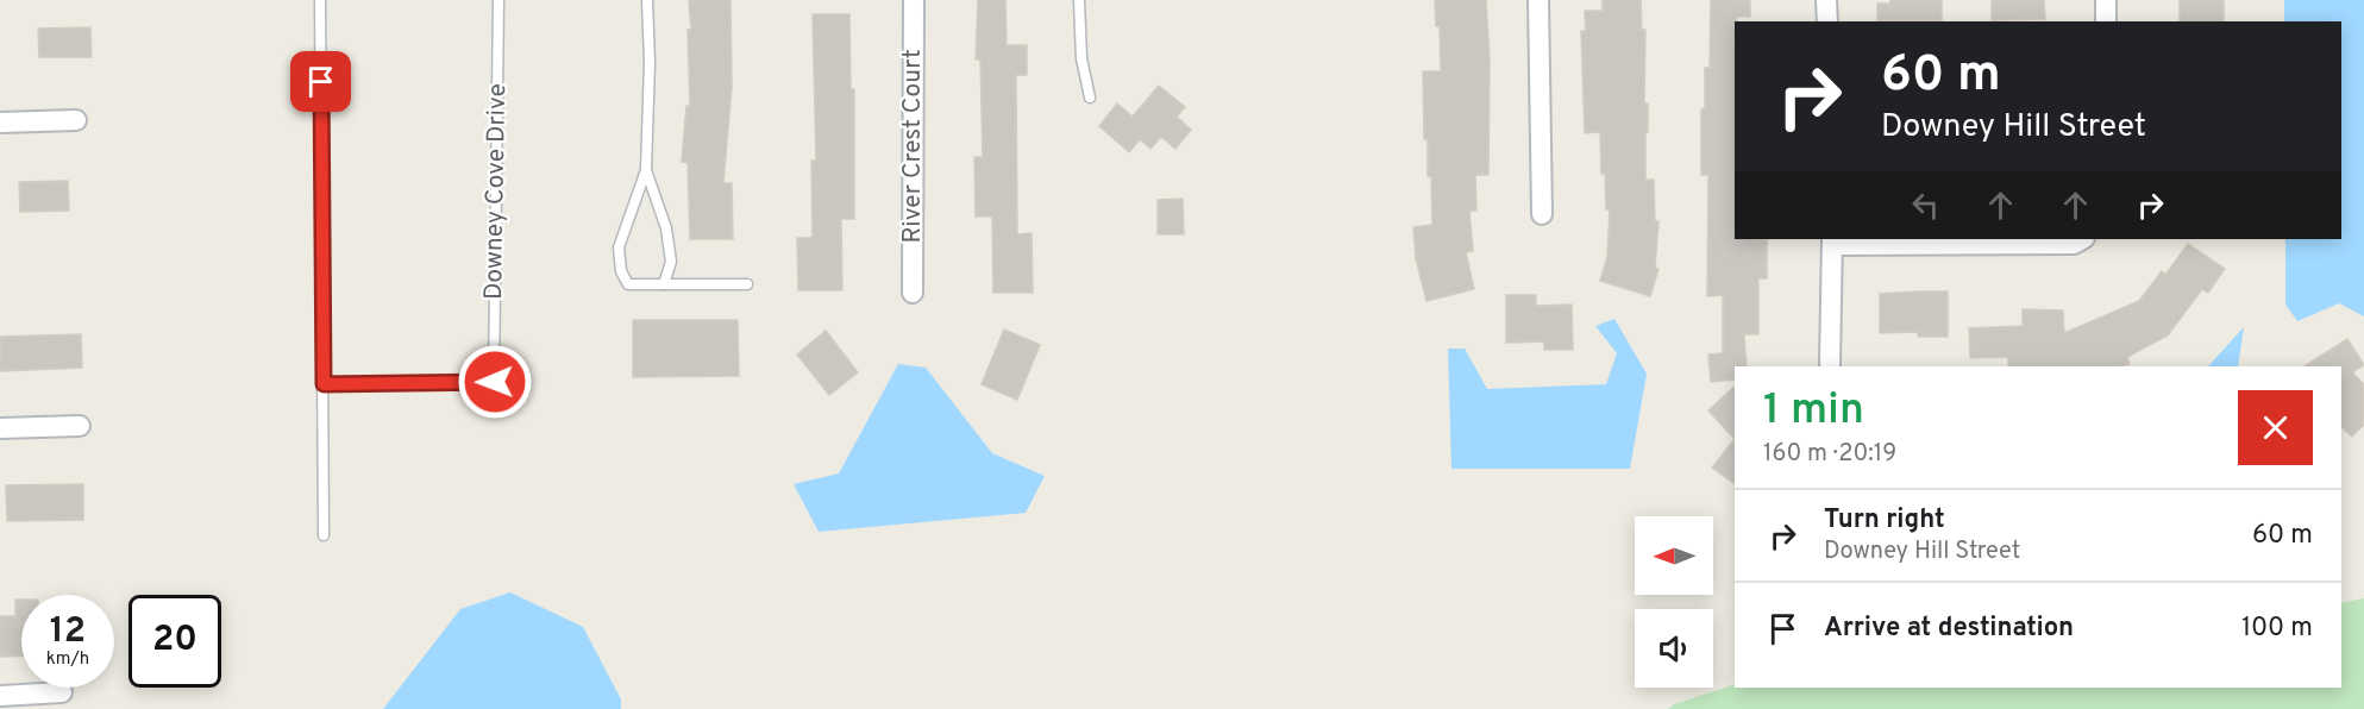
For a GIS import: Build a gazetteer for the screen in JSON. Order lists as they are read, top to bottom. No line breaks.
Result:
{"streets":{"street":["River Crest Court"],"lane":["Downey Cove Drive"]},"north":"left","page":{"turn":["60 m","Downey Hill Street"],"heading":["1 min","160 m · 20:19"],"list":[{"name":"Turn right","note":"Downey Hill Street","value":"60 m"},{"name":"Arrive at destination","value":"100 m"}],"speed":"12 km/h","limit":"20"}}
